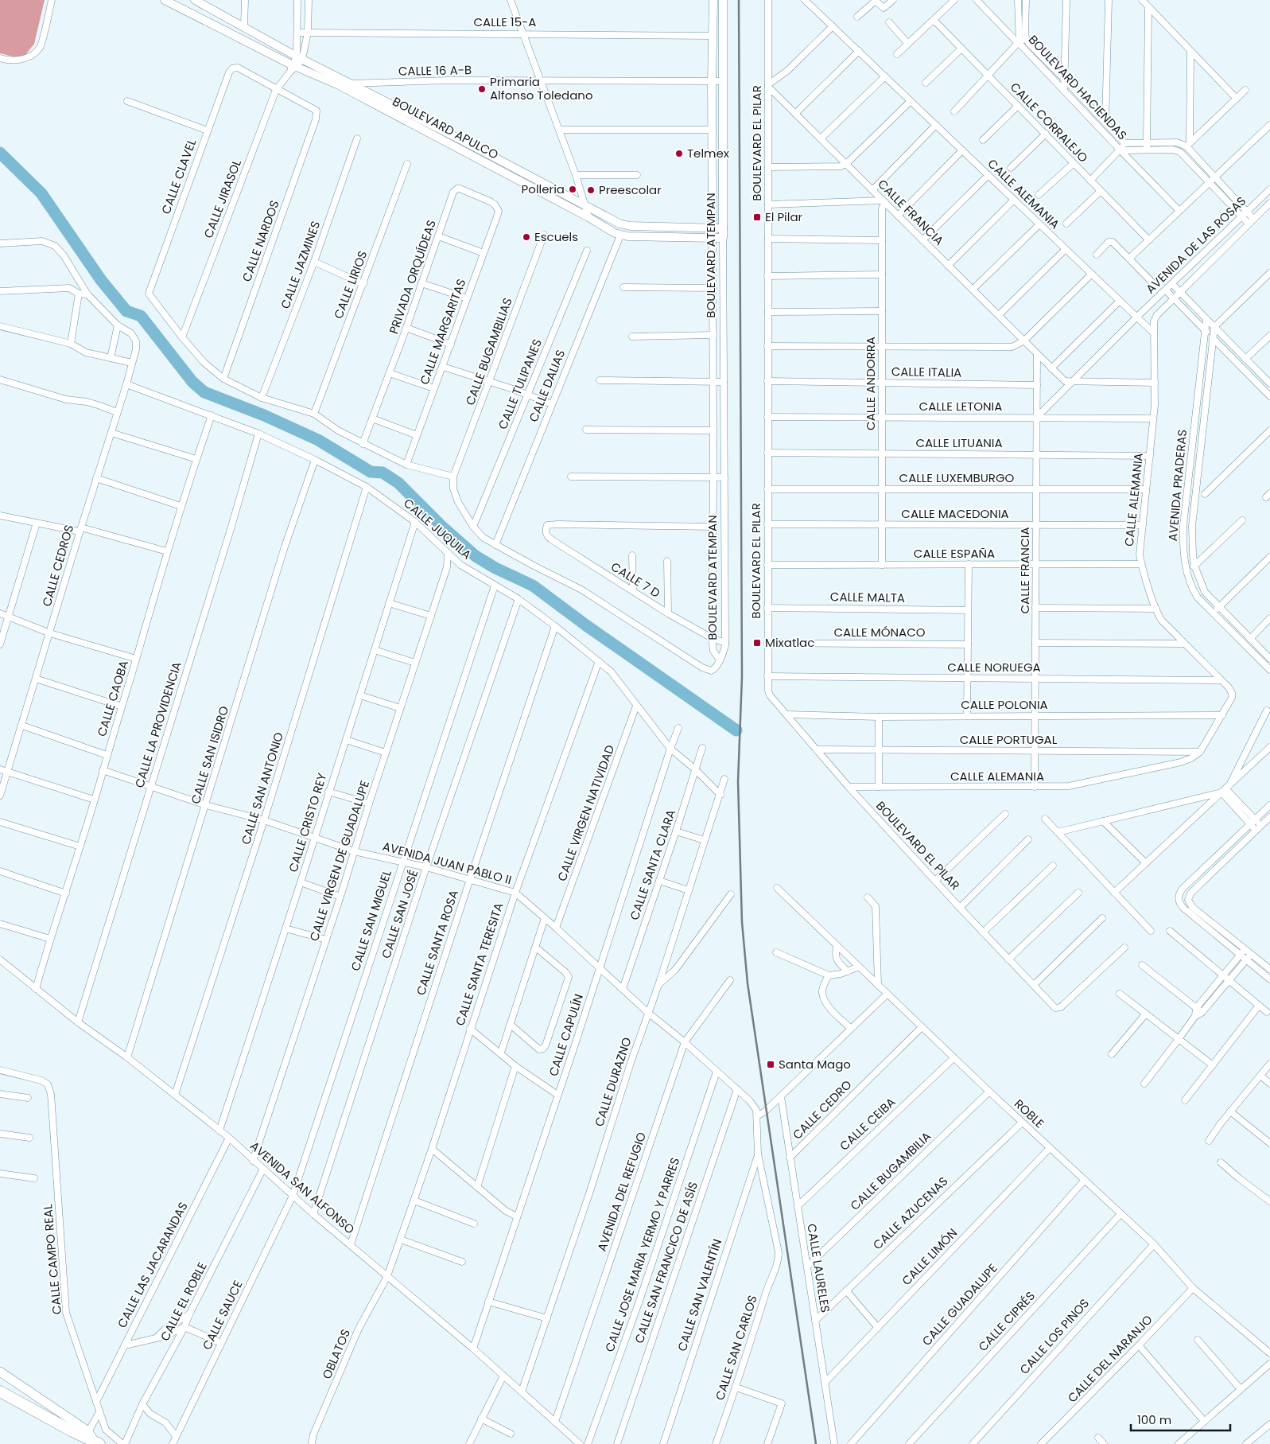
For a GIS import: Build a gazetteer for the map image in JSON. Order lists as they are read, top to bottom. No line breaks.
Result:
{"streets":{"street":["CALLE 15-A","CALLE 16 A-B","BOULEVARD HACIENDAS","CALLE CORRALEJO","BOULEVARD APULCO","BOULEVARD EL PILAR","CALLE CLAVEL","CALLE ALEMANIA","CALLE JIRASOL","CALLE FRANCIA","CALLE NARDOS","AVENIDA DE LAS ROSAS","BOULEVARD ATEMPAN","CALLE JAZMINES","PRIVADA ORQUÍDEAS","CALLE LIRIOS","CALLE MARGARITAS","CALLE BUGAMBILIAS","CALLE ITALIA","CALLE ANDORRA","CALLE TULIPANES","CALLE DALIAS","CALLE LETONIA","CALLE LITUANIA","CALLE LUXEMBURGO","AVENIDA PRADERAS","CALLE MACEDONIA","CALLE JUQUILA","CALLE ESPAÑA","CALLE CEDROS","CALLE 7 D","CALLE MALTA","CALLE MÓNACO","CALLE NORUEGA","CALLE CAOBA","CALLE POLONIA","CALLE LA PROVIDENCIA","CALLE PORTUGAL","CALLE SAN ISIDRO","CALLE SAN ANTONIO","CALLE VIRGEN NATIVIDAD","CALLE CRISTO REY","CALLE VIRGEN DE GUADALUPE","AVENIDA JUAN PABLO II","CALLE SANTA CLARA","CALLE SAN JOSÉ","CALLE SAN MIGUEL","CALLE SANTA ROSA","CALLE SANTA TERESITA","CALLE CAPULÍN","CALLE DURAZNO","CALLE CEDRO","ROBLE","CALLE CEIBA","CALLE BUGAMBILIA","AVENIDA SAN ALFONSO","AVENIDA DEL REFUGIO","CALLE AZUCENAS","CALLE JOSE MARIA YERMO Y PARRES","CALLE LIMÓN","CALLE CAMPO REAL","CALLE SAN FRANCICO DE ASÍS","CALLE LAS JACARANDAS","CALLE LAURELES","CALLE SAN VALENTÍN","CALLE EL ROBLE","CALLE GUADALUPE","CALLE SAUCE","CALLE CIPRÉS","CALLE LOS PINOS","CALLE SAN CARLOS","OBLATOS","CALLE DEL NARANJO"]},"crossings":[["CALLE 15-A","BOULEVARD ATEMPAN"],["CALLE 16 A-B","BOULEVARD APULCO"],["CALLE 16 A-B","BOULEVARD ATEMPAN"],["BOULEVARD APULCO","CALLE JIRASOL"],["BOULEVARD APULCO","BOULEVARD ATEMPAN"],["BOULEVARD APULCO","CALLE DALIAS"],["BOULEVARD EL PILAR","CALLE ALEMANIA"],["BOULEVARD EL PILAR","CALLE FRANCIA"],["BOULEVARD EL PILAR","CALLE ITALIA"],["BOULEVARD EL PILAR","CALLE LETONIA"],["BOULEVARD EL PILAR","CALLE LITUANIA"],["BOULEVARD EL PILAR","CALLE LUXEMBURGO"],["BOULEVARD EL PILAR","CALLE MACEDONIA"],["BOULEVARD EL PILAR","CALLE ESPAÑA"],["BOULEVARD EL PILAR","CALLE MALTA"],["BOULEVARD EL PILAR","CALLE MÓNACO"],["BOULEVARD EL PILAR","CALLE NORUEGA"],["BOULEVARD EL PILAR","CALLE POLONIA"],["BOULEVARD EL PILAR","CALLE PORTUGAL"],["CALLE CLAVEL","CALLE JIRASOL"],["CALLE CLAVEL","CALLE NARDOS"],["CALLE ALEMANIA","CALLE FRANCIA"],["CALLE ALEMANIA","AVENIDA DE LAS ROSAS"],["CALLE ALEMANIA","CALLE LETONIA"],["CALLE ALEMANIA","CALLE LITUANIA"],["CALLE ALEMANIA","CALLE LUXEMBURGO"],["CALLE ALEMANIA","CALLE MACEDONIA"],["CALLE ALEMANIA","CALLE ESPAÑA"],["CALLE ALEMANIA","CALLE NORUEGA"],["CALLE ALEMANIA","CALLE POLONIA"],["CALLE ALEMANIA","CALLE PORTUGAL"],["CALLE JIRASOL","CALLE NARDOS"],["CALLE FRANCIA","AVENIDA DE LAS ROSAS"],["CALLE FRANCIA","CALLE ITALIA"],["CALLE FRANCIA","CALLE ANDORRA"],["CALLE FRANCIA","CALLE LETONIA"],["CALLE FRANCIA","CALLE LITUANIA"],["CALLE FRANCIA","CALLE LUXEMBURGO"],["CALLE FRANCIA","CALLE MACEDONIA"],["CALLE FRANCIA","CALLE ESPAÑA"],["CALLE FRANCIA","CALLE NORUEGA"],["CALLE FRANCIA","CALLE POLONIA"],["CALLE FRANCIA","CALLE PORTUGAL"],["AVENIDA DE LAS ROSAS","CALLE LETONIA"],["BOULEVARD ATEMPAN","CALLE 7 D"],["PRIVADA ORQUÍDEAS","CALLE MARGARITAS"],["CALLE ITALIA","CALLE ANDORRA"],["CALLE ANDORRA","CALLE LETONIA"],["CALLE ANDORRA","CALLE LITUANIA"],["CALLE ANDORRA","CALLE LUXEMBURGO"],["CALLE ANDORRA","CALLE MACEDONIA"],["CALLE ANDORRA","CALLE ESPAÑA"],["CALLE JUQUILA","CALLE CEDROS"],["CALLE JUQUILA","CALLE CAOBA"],["CALLE JUQUILA","CALLE LA PROVIDENCIA"],["CALLE JUQUILA","CALLE SAN ISIDRO"],["CALLE JUQUILA","CALLE SAN ANTONIO"],["CALLE JUQUILA","CALLE VIRGEN NATIVIDAD"],["CALLE JUQUILA","CALLE CRISTO REY"],["CALLE JUQUILA","CALLE VIRGEN DE GUADALUPE"],["CALLE JUQUILA","CALLE SANTA CLARA"],["CALLE JUQUILA","CALLE SAN JOSÉ"],["CALLE JUQUILA","CALLE SAN MIGUEL"],["CALLE JUQUILA","CALLE SANTA ROSA"],["CALLE JUQUILA","CALLE SANTA TERESITA"],["CALLE JUQUILA","CALLE CAPULÍN"],["CALLE JUQUILA","CALLE DURAZNO"],["CALLE CAOBA","AVENIDA JUAN PABLO II"],["CALLE CAOBA","AVENIDA SAN ALFONSO"],["CALLE LA PROVIDENCIA","AVENIDA JUAN PABLO II"],["CALLE LA PROVIDENCIA","AVENIDA SAN ALFONSO"],["CALLE SAN ISIDRO","AVENIDA JUAN PABLO II"],["CALLE SAN ISIDRO","AVENIDA SAN ALFONSO"],["CALLE SAN ANTONIO","AVENIDA JUAN PABLO II"],["CALLE SAN ANTONIO","AVENIDA SAN ALFONSO"],["CALLE VIRGEN NATIVIDAD","AVENIDA JUAN PABLO II"],["CALLE CRISTO REY","AVENIDA JUAN PABLO II"],["CALLE CRISTO REY","AVENIDA SAN ALFONSO"],["CALLE VIRGEN DE GUADALUPE","AVENIDA JUAN PABLO II"],["CALLE VIRGEN DE GUADALUPE","AVENIDA SAN ALFONSO"],["AVENIDA JUAN PABLO II","CALLE SANTA CLARA"],["AVENIDA JUAN PABLO II","CALLE SAN JOSÉ"],["AVENIDA JUAN PABLO II","CALLE SAN MIGUEL"],["AVENIDA JUAN PABLO II","CALLE SANTA ROSA"],["AVENIDA JUAN PABLO II","CALLE SANTA TERESITA"],["AVENIDA JUAN PABLO II","CALLE CAPULÍN"],["AVENIDA JUAN PABLO II","CALLE DURAZNO"],["AVENIDA JUAN PABLO II","AVENIDA DEL REFUGIO"],["AVENIDA JUAN PABLO II","CALLE JOSE MARIA YERMO Y PARRES"],["AVENIDA JUAN PABLO II","CALLE SAN FRANCICO DE ASÍS"],["CALLE SAN JOSÉ","AVENIDA SAN ALFONSO"],["CALLE SAN MIGUEL","AVENIDA SAN ALFONSO"],["CALLE SAN MIGUEL","CALLE SAUCE"],["CALLE SANTA ROSA","AVENIDA SAN ALFONSO"],["CALLE SANTA TERESITA","AVENIDA SAN ALFONSO"],["CALLE SANTA TERESITA","OBLATOS"],["CALLE CAPULÍN","AVENIDA SAN ALFONSO"],["CALLE DURAZNO","AVENIDA SAN ALFONSO"],["CALLE CEDRO","ROBLE"],["CALLE CEDRO","CALLE LAURELES"],["ROBLE","CALLE CEIBA"],["ROBLE","CALLE BUGAMBILIA"],["ROBLE","CALLE AZUCENAS"],["ROBLE","CALLE LIMÓN"],["ROBLE","CALLE GUADALUPE"],["ROBLE","CALLE CIPRÉS"],["ROBLE","CALLE LOS PINOS"],["ROBLE","CALLE DEL NARANJO"],["CALLE CEIBA","CALLE LAURELES"],["CALLE BUGAMBILIA","CALLE LAURELES"],["AVENIDA SAN ALFONSO","AVENIDA DEL REFUGIO"],["AVENIDA SAN ALFONSO","CALLE LAS JACARANDAS"],["AVENIDA SAN ALFONSO","CALLE EL ROBLE"],["AVENIDA SAN ALFONSO","CALLE SAUCE"],["AVENIDA SAN ALFONSO","OBLATOS"],["CALLE AZUCENAS","CALLE LAURELES"],["CALLE LIMÓN","CALLE LAURELES"],["CALLE CAMPO REAL","CALLE LAS JACARANDAS"],["CALLE CAMPO REAL","CALLE EL ROBLE"],["CALLE SAN VALENTÍN","CALLE SAN CARLOS"]],"places":{"other":["Primaria Alfonso Toledano","Telmex","Polleria","Preescolar","Escuels"],"transit":["El Pilar","Mixatlac","Santa Mago"]},"scale_bar":"100 m"}
